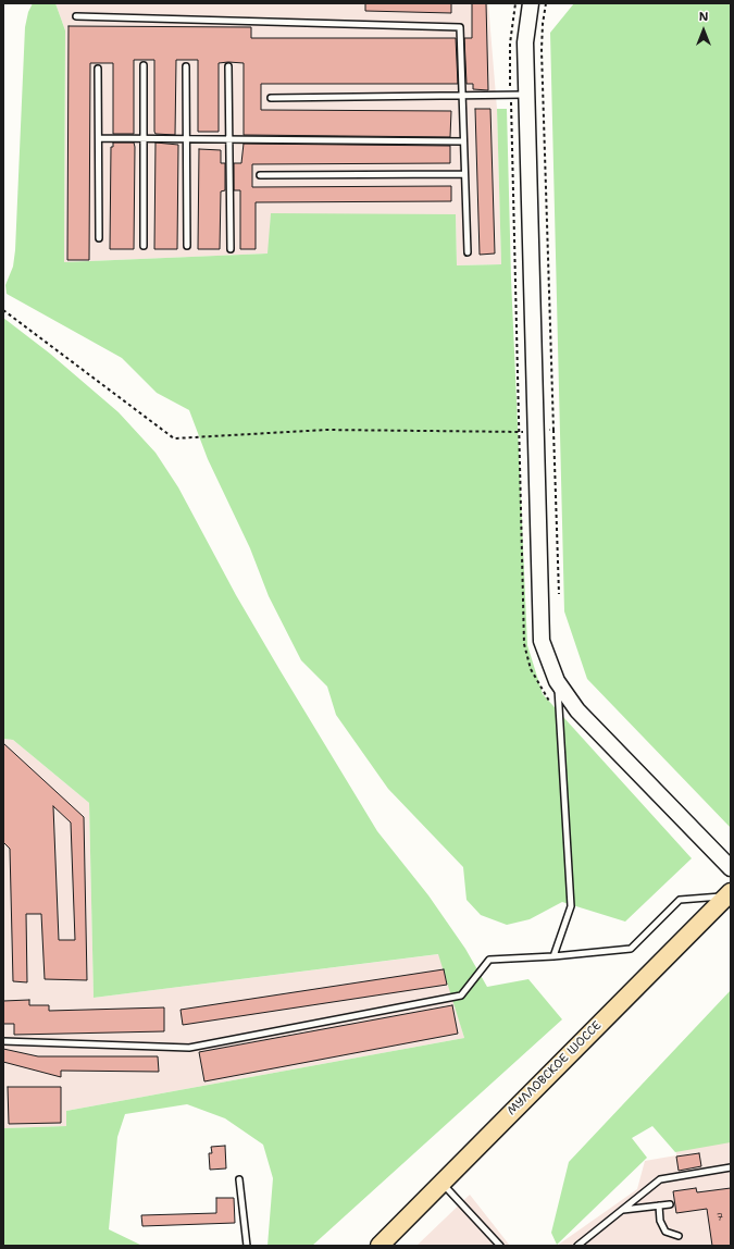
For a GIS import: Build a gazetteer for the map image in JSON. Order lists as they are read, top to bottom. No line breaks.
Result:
{"streets":{"highway":["МУЛЛОВСКОЕ ШОССЕ"]},"house_numbers":["7"],"north":"top"}
